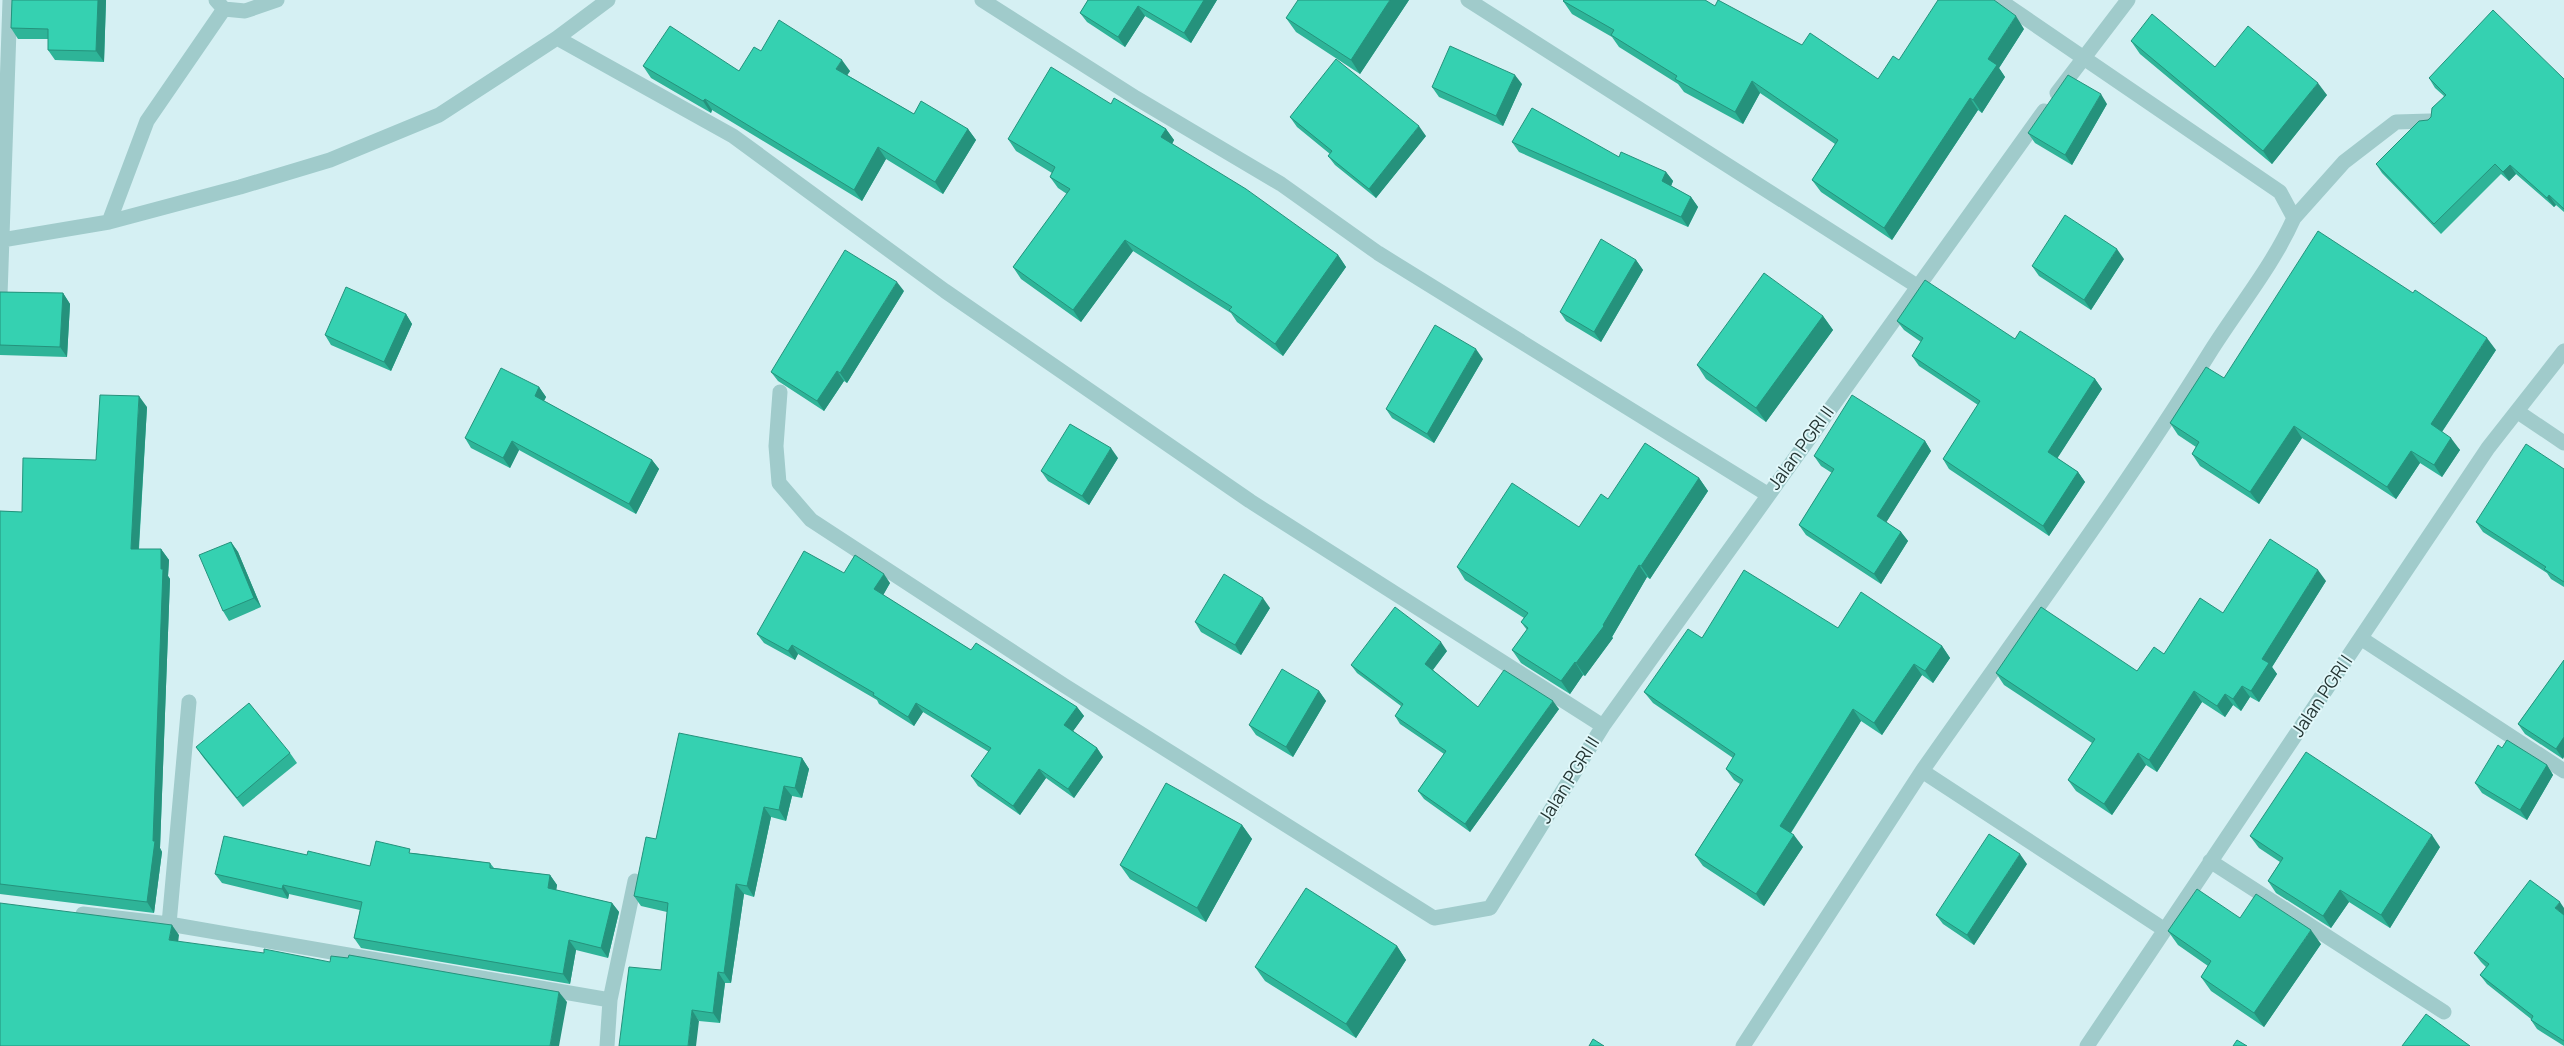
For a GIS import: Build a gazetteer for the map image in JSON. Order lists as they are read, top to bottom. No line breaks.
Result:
{"streets":{"street":["Jalan PGRI II","Jalan PGRI I"]}}
